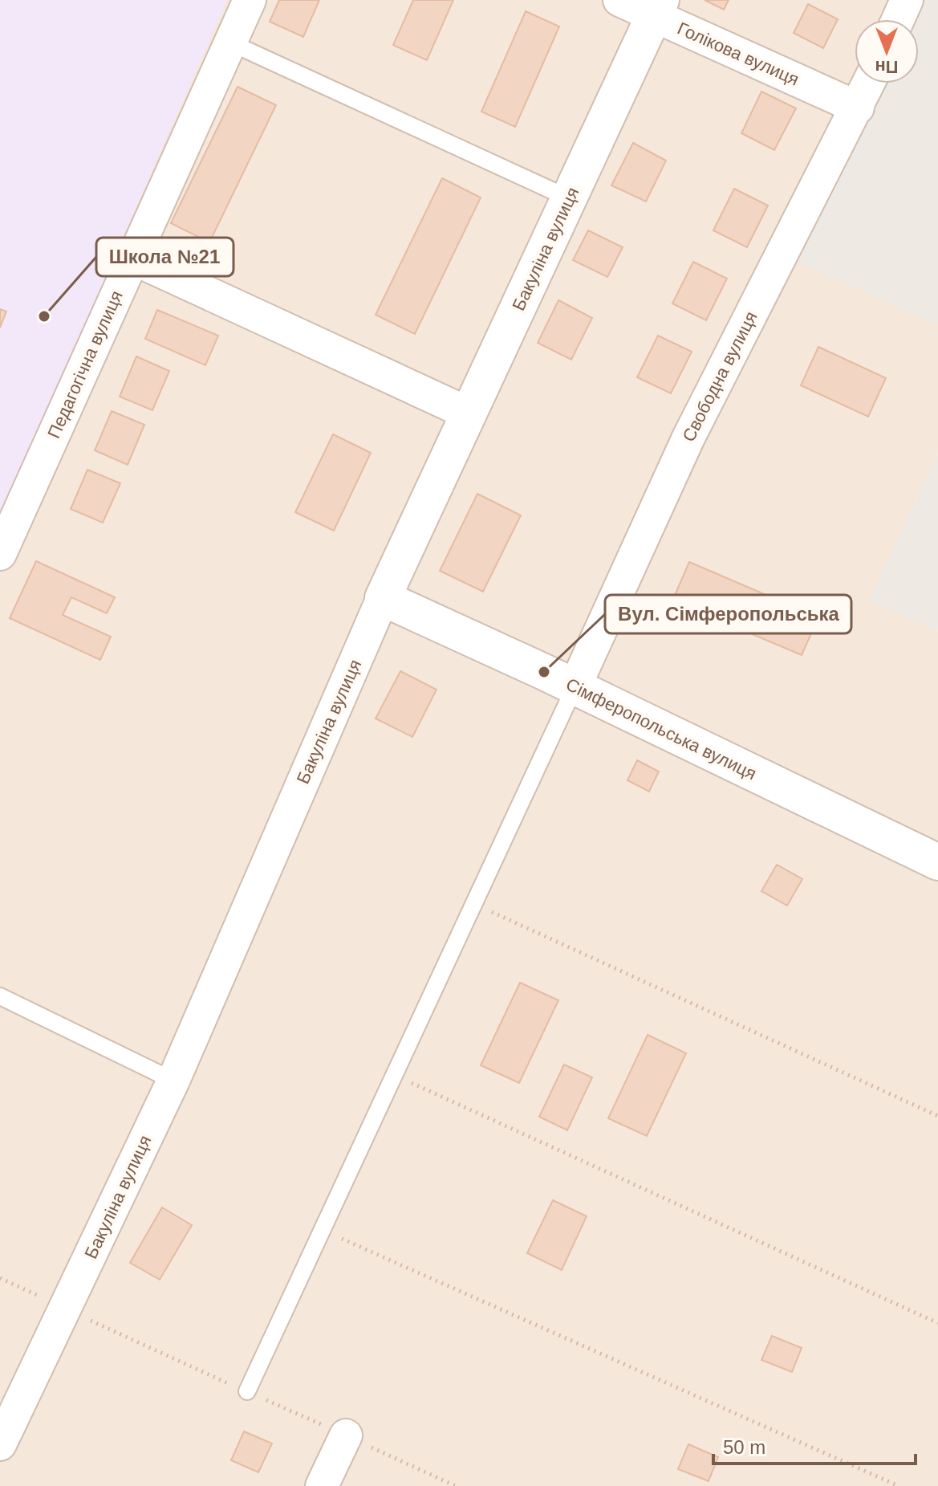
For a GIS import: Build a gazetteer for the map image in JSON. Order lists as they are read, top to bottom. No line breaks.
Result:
{"streets":{"street":["Голікова вулиця","Бакуліна вулиця","Педагогічна вулиця","Свободна вулиця","Сімферопольська вулиця"]},"crossings":[["Голікова вулиця","Бакуліна вулиця"],["Голікова вулиця","Свободна вулиця"],["Бакуліна вулиця","Сімферопольська вулиця"],["Свободна вулиця","Сімферопольська вулиця"]],"places":["Школа №21","Вул. Сімферопольська"],"scale_bar":"50 m","north":"bottom"}
